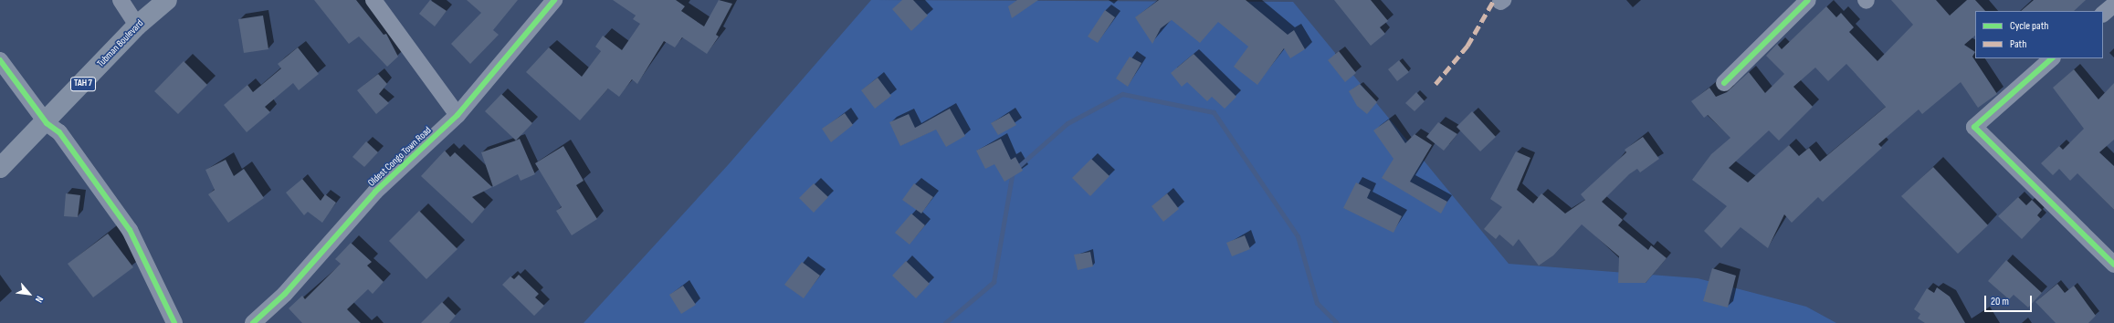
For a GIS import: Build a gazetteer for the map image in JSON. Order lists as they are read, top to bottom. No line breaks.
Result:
{"streets":{"highway":["Tubman Boulevard","TAH 7"],"street":["Oldest Congo Town Road"]},"legend":["Cycle path","Path"],"scale_bar":"20 m","north":"bottom right"}
